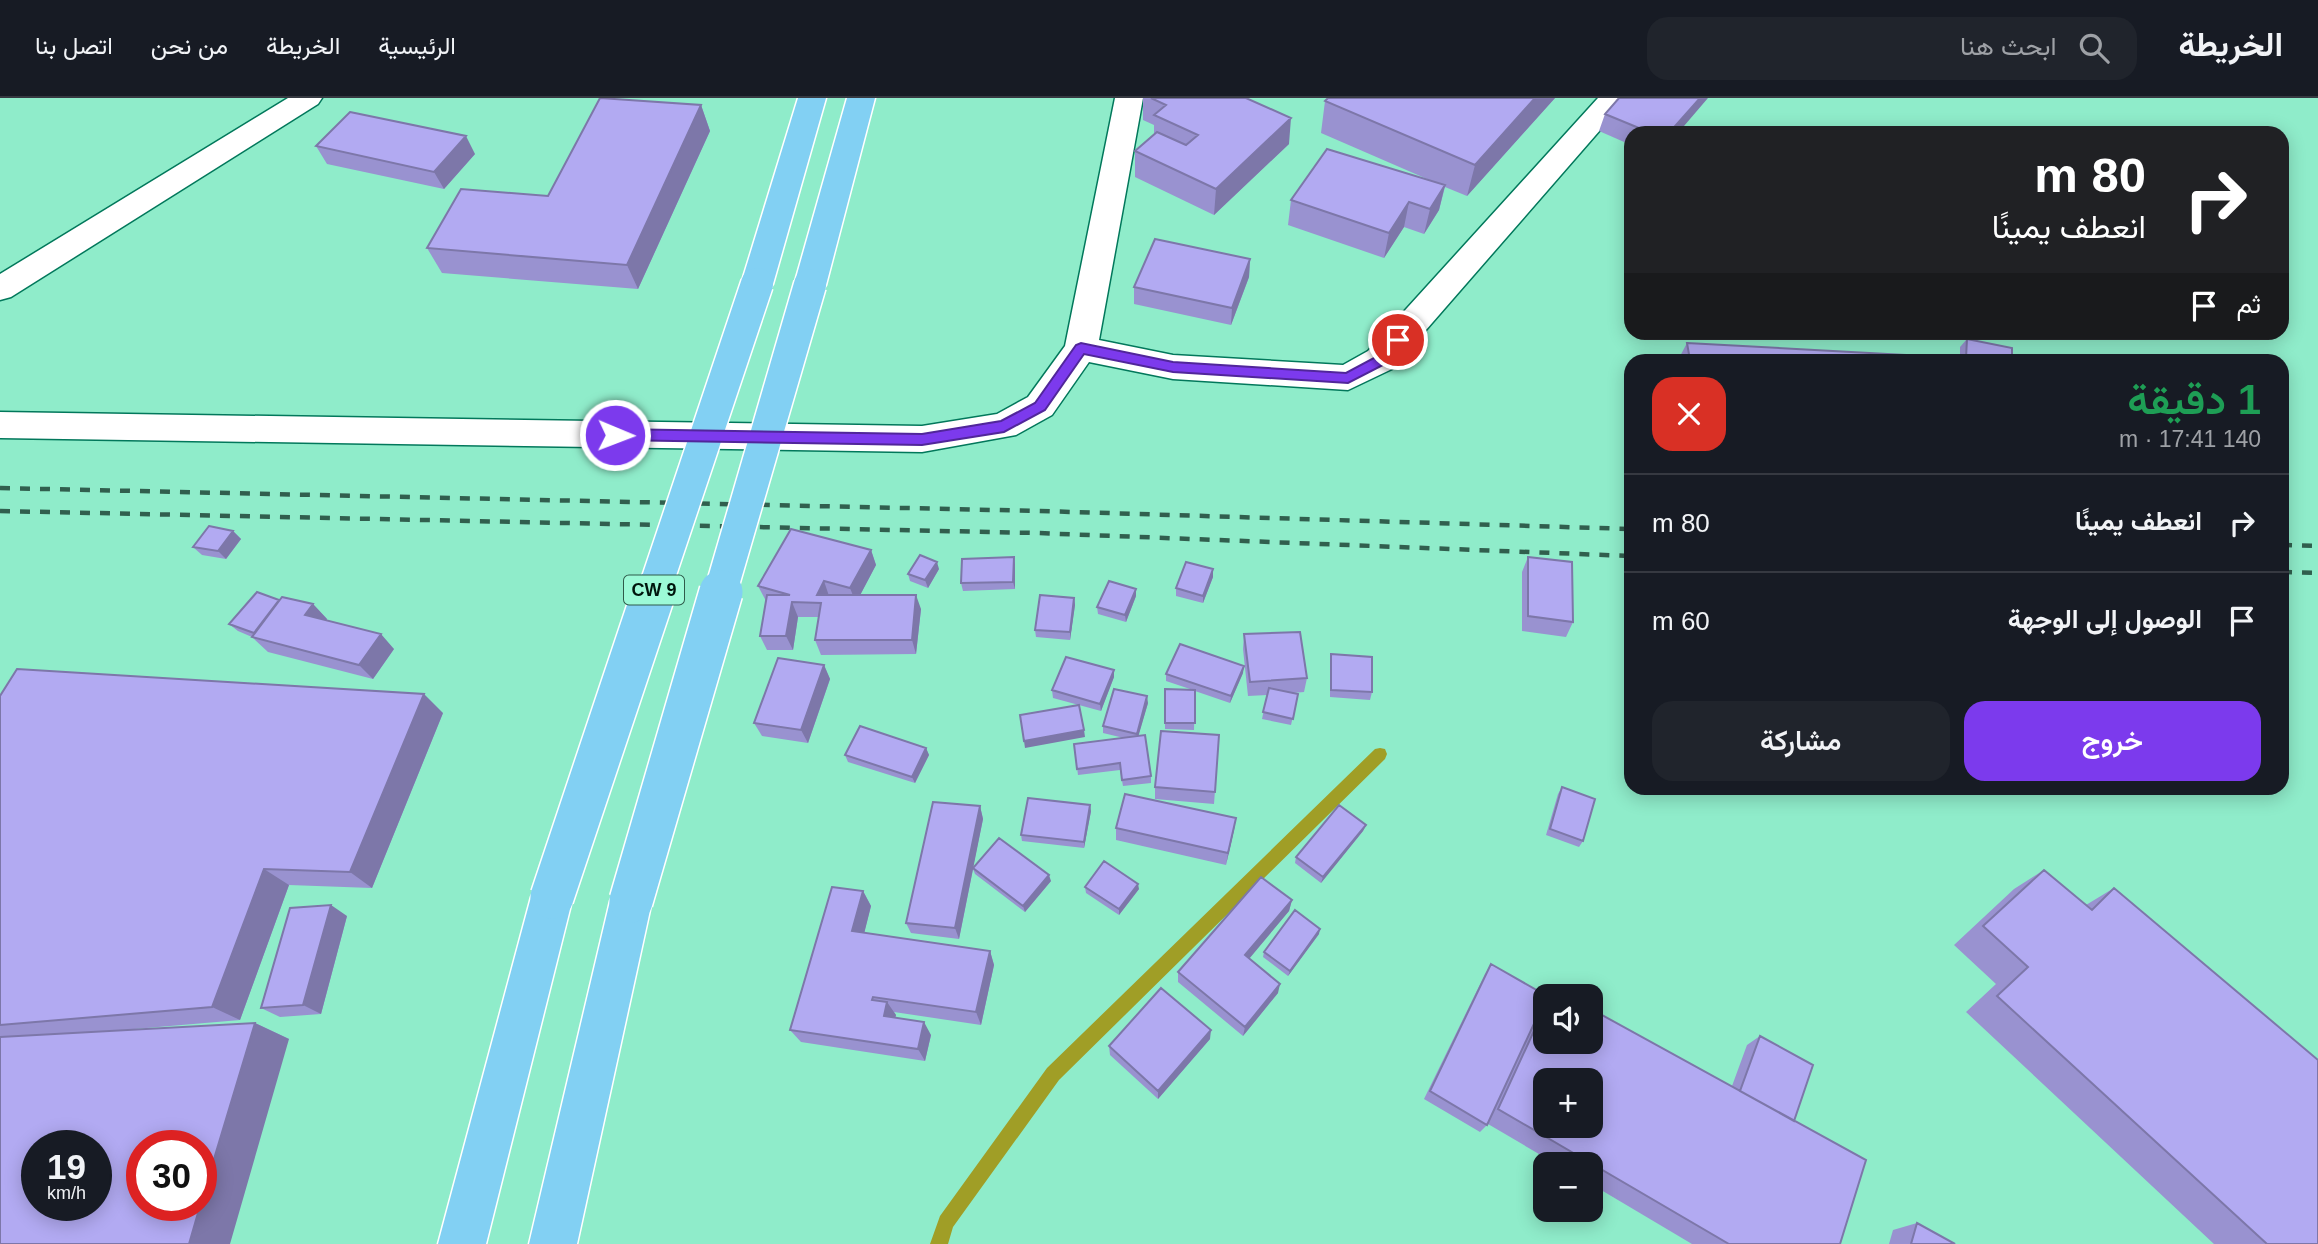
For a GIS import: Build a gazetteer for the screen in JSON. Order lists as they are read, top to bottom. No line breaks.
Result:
{"streets":{"highway":["CW 9"]},"page":{"header":"الخريطة","search":"ابحث هنا","nav":["الرئيسية","الخريطة","من نحن","اتصل بنا"],"turn":["80 m","انعطف يمينًا"],"then":"ثم","heading":["1 دقيقة","140 m · 17:41"],"list":[{"name":"انعطف يمينًا","value":"80 m"},{"name":"الوصول إلى الوجهة","value":"60 m"}],"buttons":["خروج","مشاركة"],"map_buttons":["+","−"],"speed":"19 km/h","limit":"30"}}
